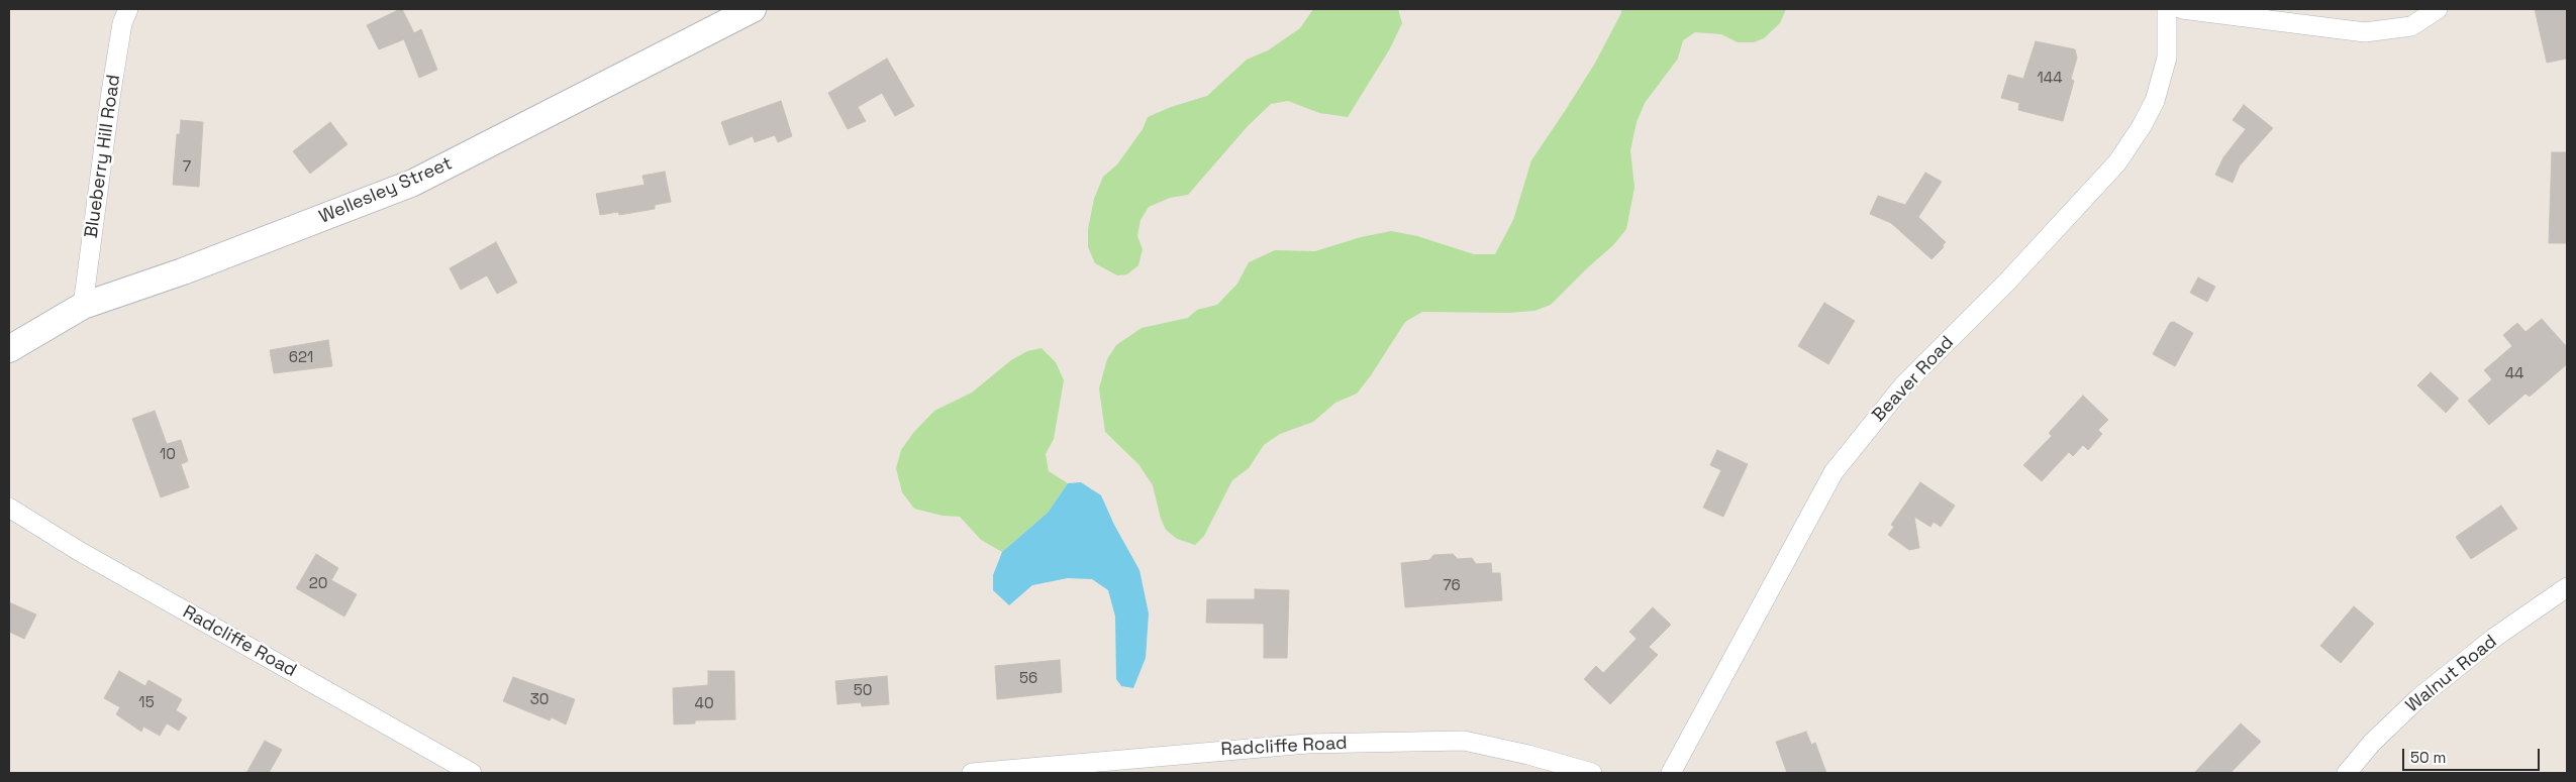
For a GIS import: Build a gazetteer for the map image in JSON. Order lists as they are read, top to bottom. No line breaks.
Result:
{"streets":{"main road":["Wellesley Street"],"street":["Blueberry Hill Road","Beaver Road","Radcliffe Road","Walnut Road"]},"crossings":[["Blueberry Hill Road","Wellesley Street"]],"house_numbers":["144","7","621","44","10","20","76","56","50","30","15","40"],"scale_bar":"50 m"}
